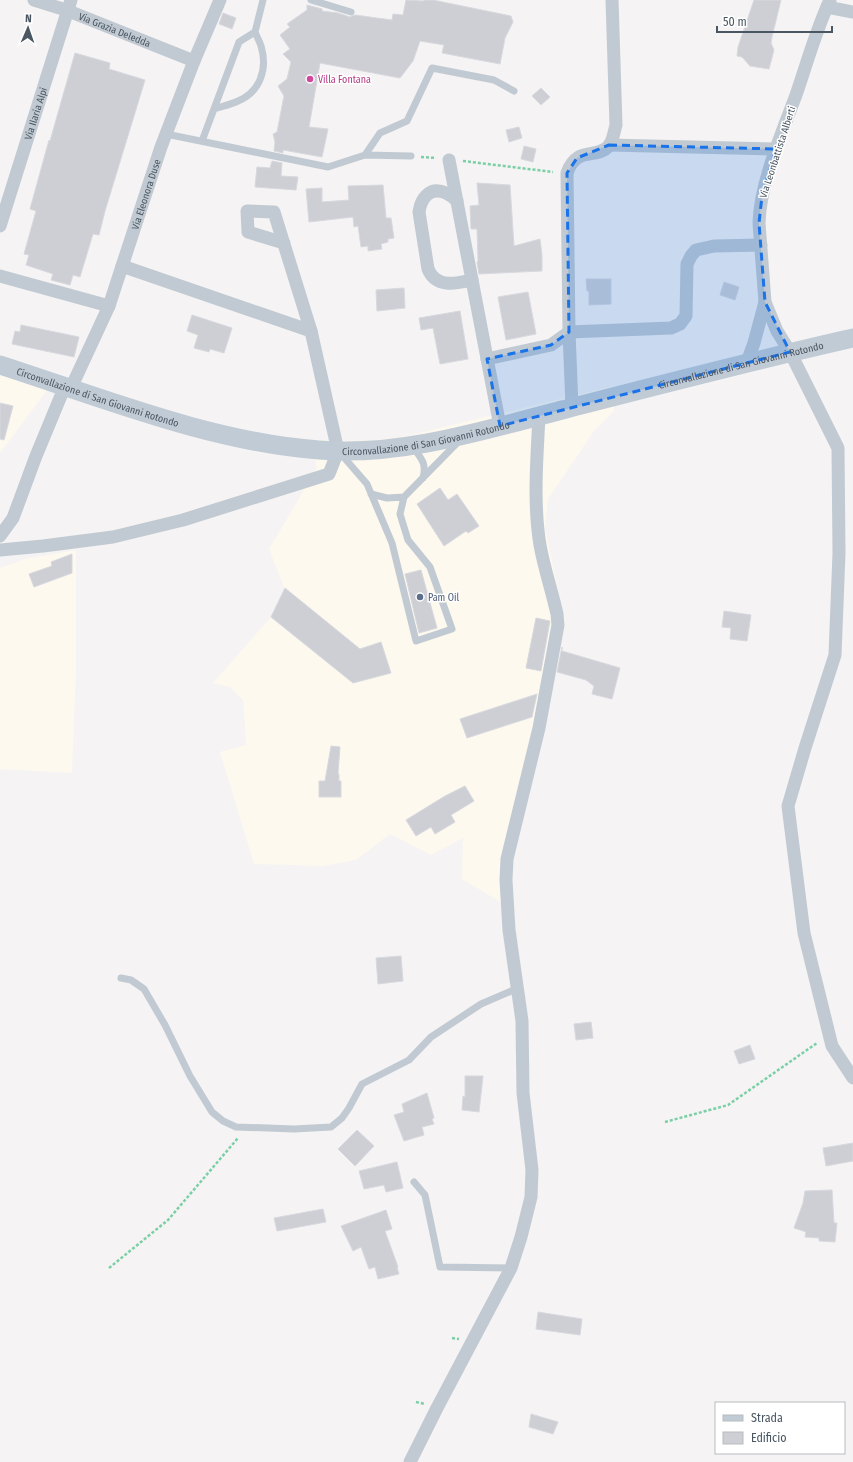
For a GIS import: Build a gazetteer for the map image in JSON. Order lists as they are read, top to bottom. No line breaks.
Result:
{"streets":{"main road":["Circonvallazione di San Giovanni Rotondo"],"street":["Via Grazia Deledda","Via Ilaria Alpi","Via Leonbattista Alberti","Via Eleonora Duse"]},"crossings":[["Via Grazia Deledda","Via Ilaria Alpi"],["Via Grazia Deledda","Via Eleonora Duse"],["Via Leonbattista Alberti","Circonvallazione di San Giovanni Rotondo"],["Via Eleonora Duse","Circonvallazione di San Giovanni Rotondo"]],"places":["Villa Fontana","Pam Oil"],"legend":["Strada","Edificio"],"scale_bar":"50 m","north":"top"}
